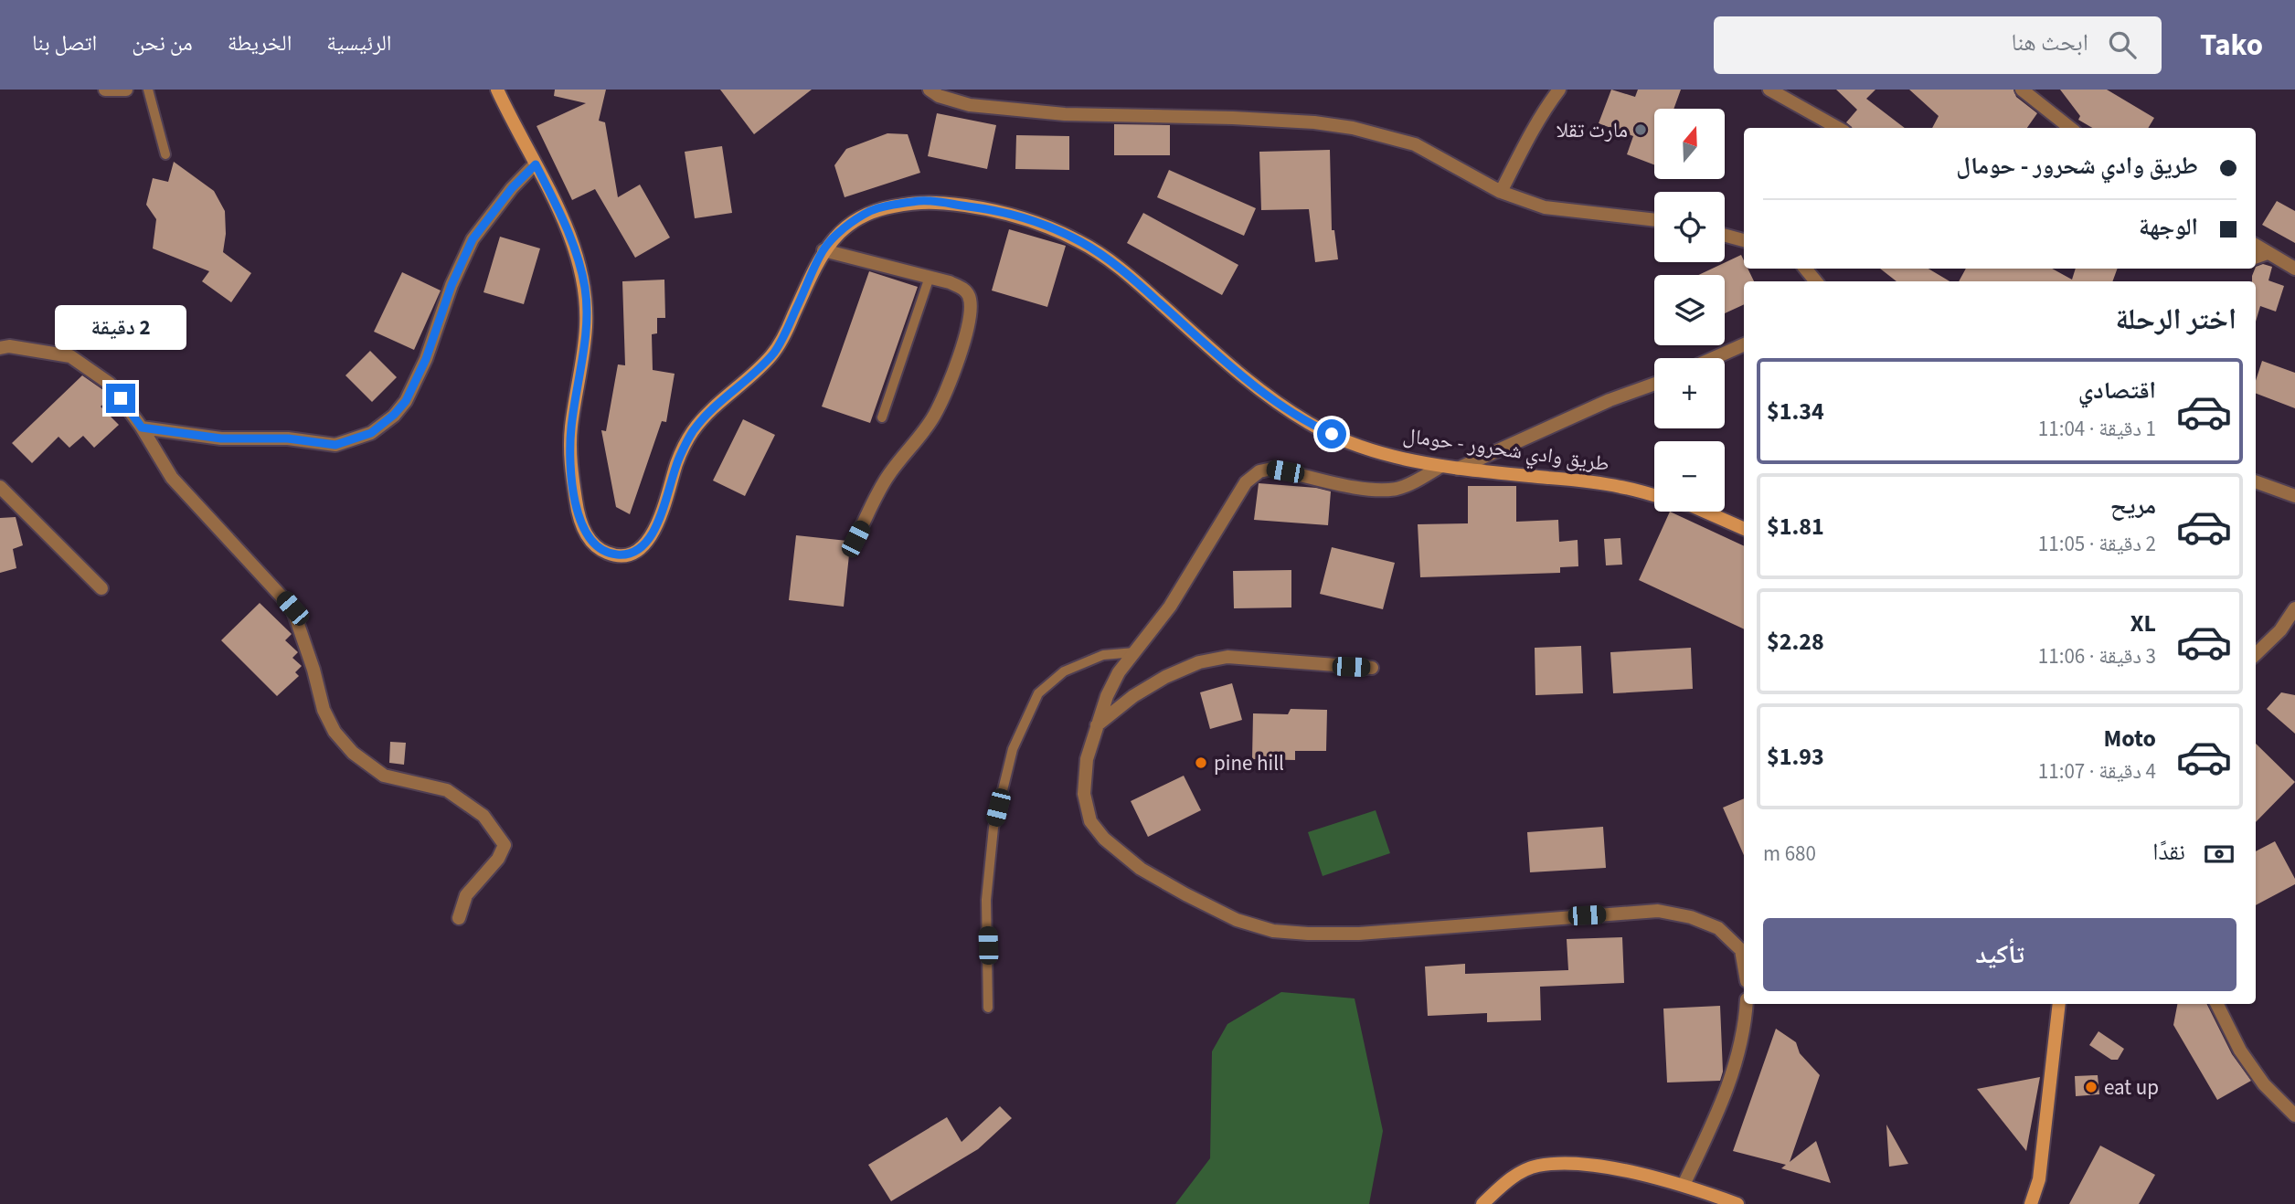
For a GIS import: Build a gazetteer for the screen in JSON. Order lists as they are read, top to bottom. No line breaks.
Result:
{"streets":{"main road":["طريق وادي شحرور - حومال"]},"places":["مارت تقلا","pine hill","eat up"],"north":"top","page":{"header":"Tako","search":"ابحث هنا","nav":["الرئيسية","الخريطة","من نحن","اتصل بنا"],"map_buttons":["+","−"],"banner":["طريق وادي شحرور - حومال","الوجهة"],"heading":"اختر الرحلة","bubble":"2 دقيقة","list":[{"name":"اقتصادي","note":"1 دقيقة · 11:04","value":"$1.34"},{"name":"مريح","note":"2 دقيقة · 11:05","value":"$1.81"},{"name":"XL","note":"3 دقيقة · 11:06","value":"$2.28"},{"name":"Moto","note":"4 دقيقة · 11:07","value":"$1.93"}],"pay":["نقدًا","680 m"],"buttons":"تأكيد"}}
